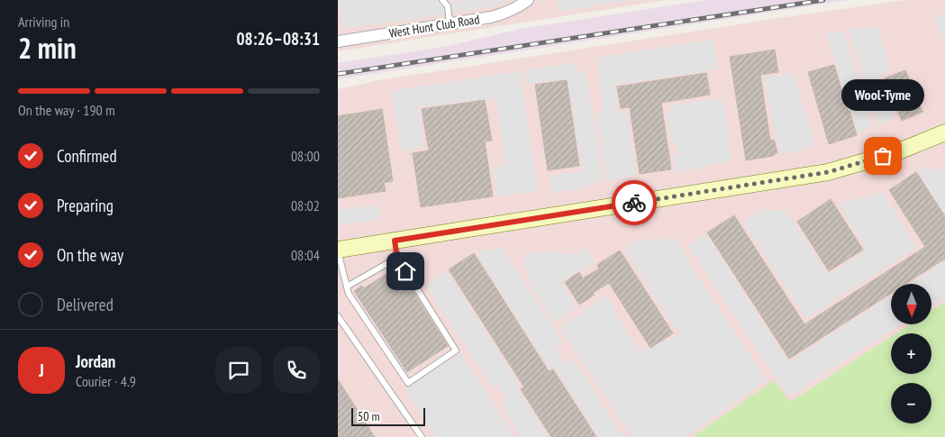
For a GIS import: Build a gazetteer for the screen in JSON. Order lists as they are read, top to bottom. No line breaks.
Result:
{"streets":{"street":["West Hunt Club Road"]},"places":["Wool-Tyme"],"scale_bar":"50 m","north":"bottom","page":{"heading":["2 min","Arriving in","08:26–08:31"],"panel":["Jordan","Courier · 4.9"],"bar":"On the way · 190 m","bubble":"Wool-Tyme","list":[["Confirmed","08:00"],["Preparing","08:02"],["On the way","08:04"],"Delivered"],"map_buttons":["+","−"],"round":"J","scale":"50 m"}}
